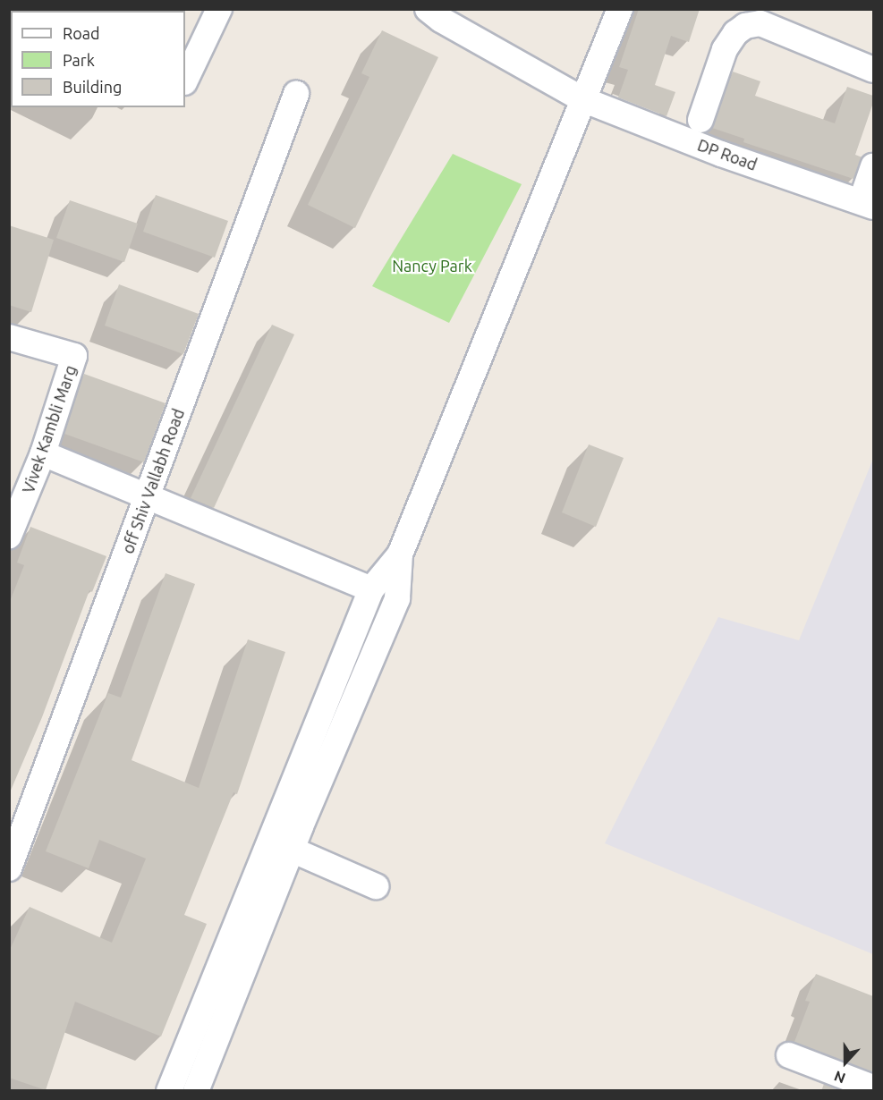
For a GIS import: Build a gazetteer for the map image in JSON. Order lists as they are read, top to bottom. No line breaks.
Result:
{"streets":{"street":["DP Road","Vivek Kambli Marg","off Shiv Vallabh Road"]},"parks":["Nancy Park"],"legend":["Road","Park","Building"],"north":"bottom"}
